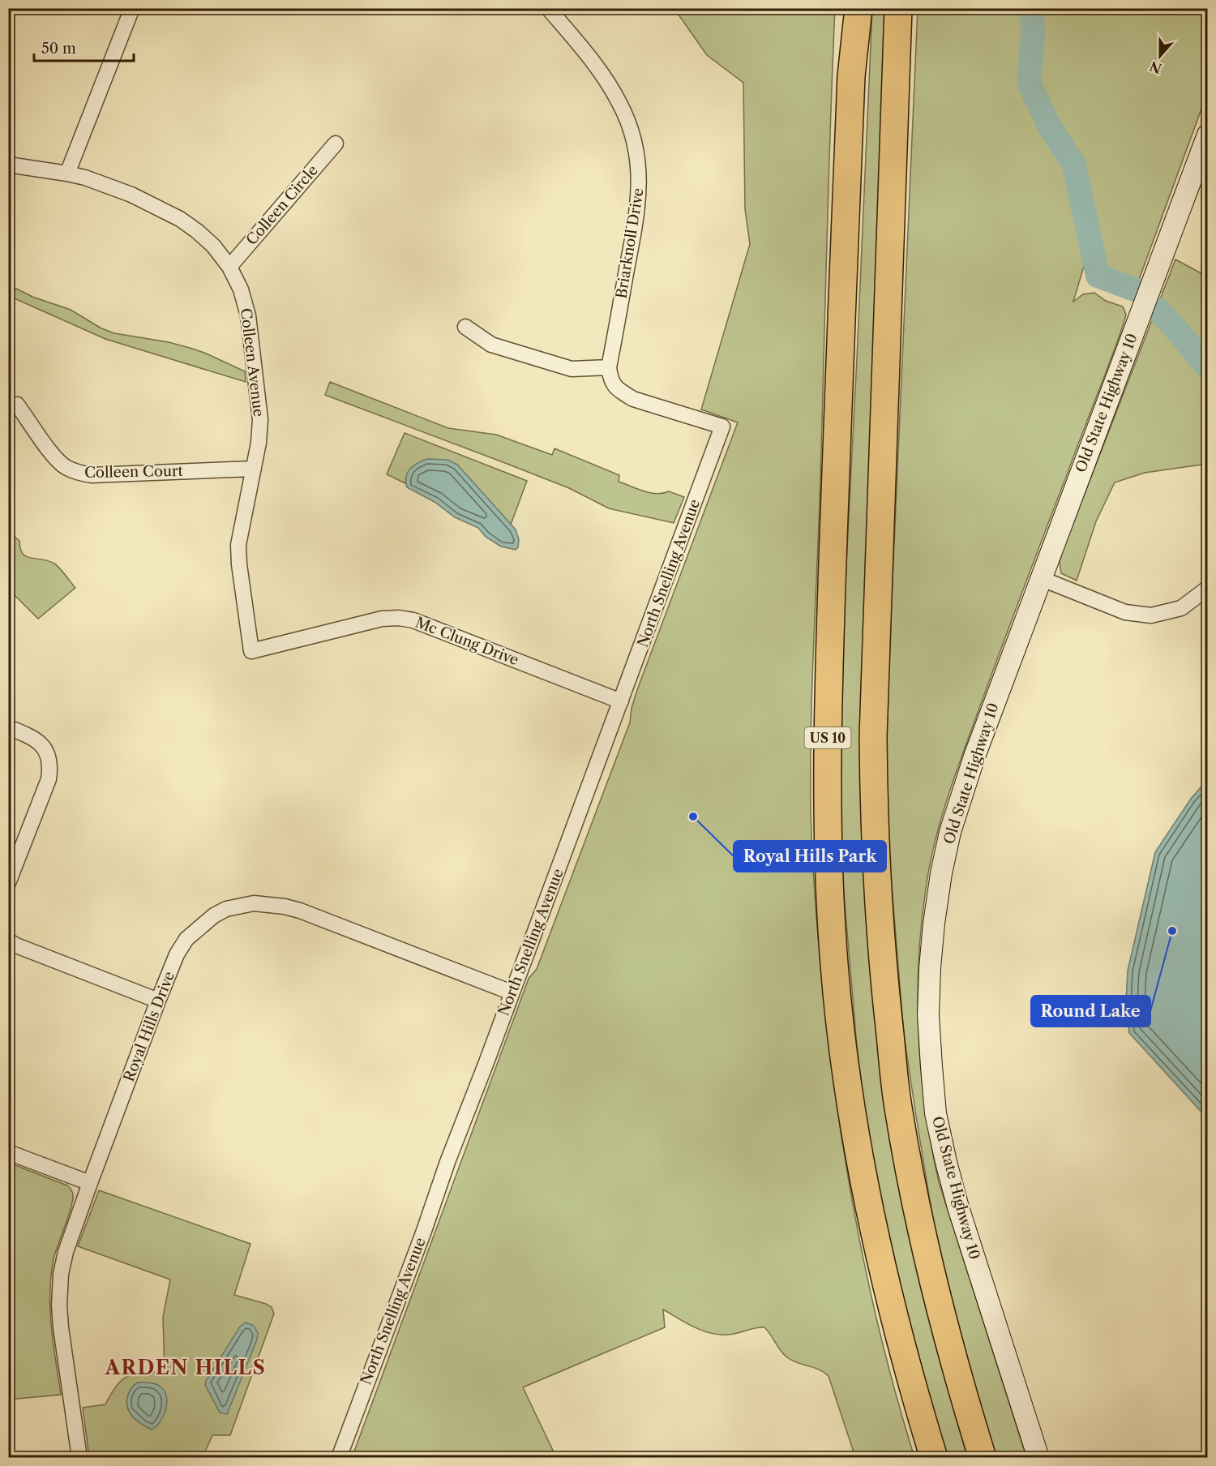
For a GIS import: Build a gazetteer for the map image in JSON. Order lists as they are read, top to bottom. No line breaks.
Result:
{"streets":{"highway":["US 10"],"street":["Colleen Circle","Briarknoll Drive","Colleen Avenue","Old State Highway 10","Colleen Court","North Snelling Avenue","Mc Clung Drive","Royal Hills Drive"]},"crossings":[["Colleen Circle","Colleen Avenue"],["Briarknoll Drive","North Snelling Avenue"],["Colleen Avenue","Colleen Court"],["Colleen Avenue","Mc Clung Drive"],["North Snelling Avenue","Mc Clung Drive"],["North Snelling Avenue","Royal Hills Drive"]],"districts":["ARDEN HILLS"],"places":["Royal Hills Park","Round Lake"],"scale_bar":"50 m","north":"bottom"}
